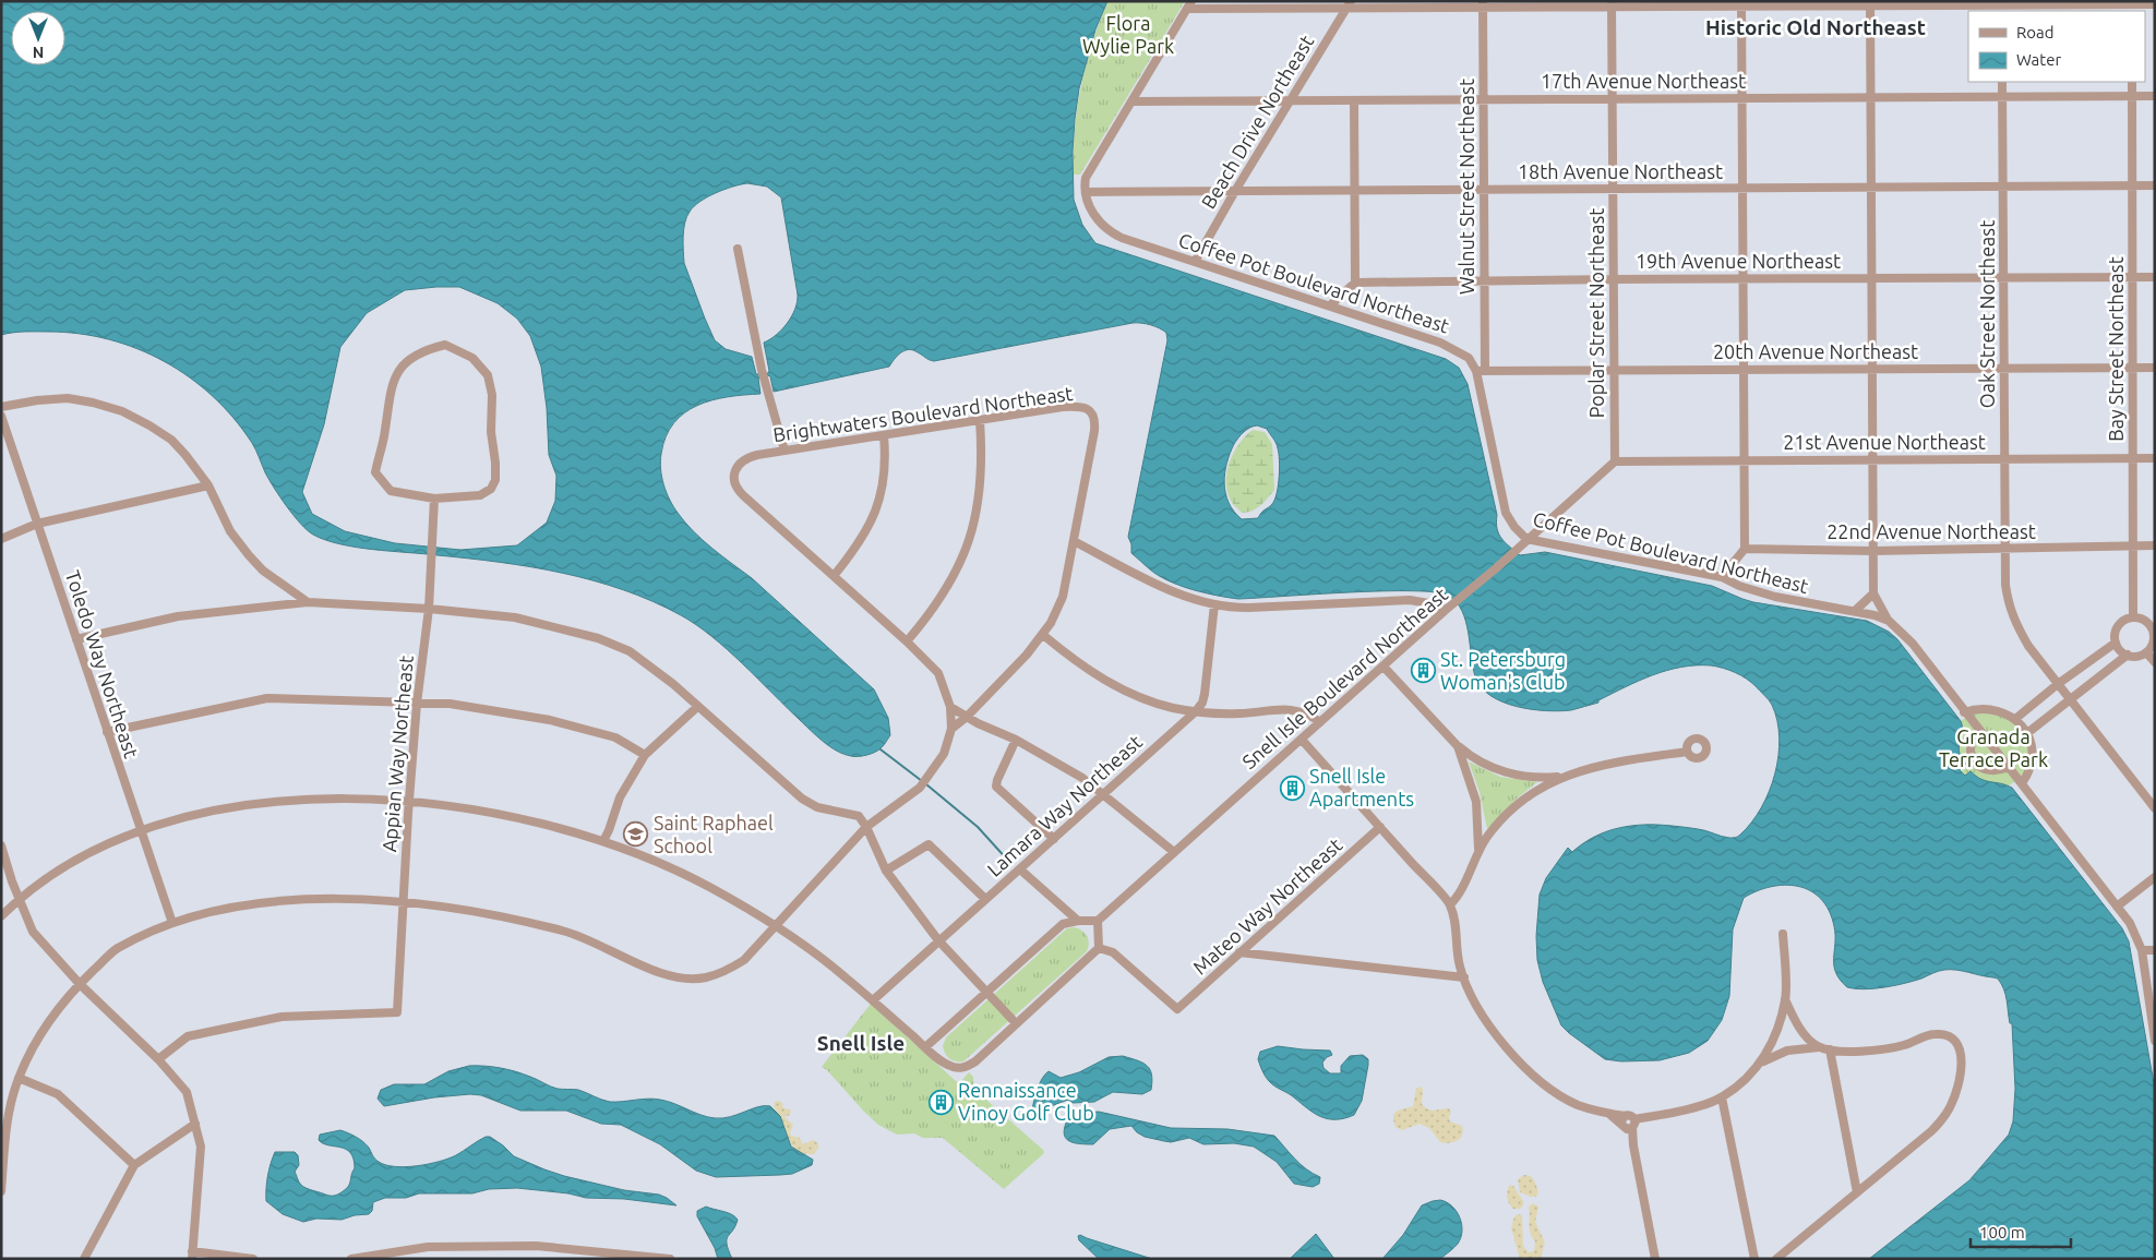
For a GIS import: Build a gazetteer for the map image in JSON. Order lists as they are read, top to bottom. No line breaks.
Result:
{"streets":{"street":["17th Avenue Northeast","Beach Drive Northeast","18th Avenue Northeast","Walnut Street Northeast","19th Avenue Northeast","Coffee Pot Boulevard Northeast","Poplar Street Northeast","Oak Street Northeast","Bay Street Northeast","20th Avenue Northeast","Brightwaters Boulevard Northeast","21st Avenue Northeast","22nd Avenue Northeast","Toledo Way Northeast","Snell Isle Boulevard Northeast","Appian Way Northeast","Lamara Way Northeast","Mateo Way Northeast"]},"crossings":[["17th Avenue Northeast","Beach Drive Northeast"],["17th Avenue Northeast","Walnut Street Northeast"],["17th Avenue Northeast","Poplar Street Northeast"],["17th Avenue Northeast","Oak Street Northeast"],["17th Avenue Northeast","Bay Street Northeast"],["Beach Drive Northeast","18th Avenue Northeast"],["Beach Drive Northeast","Coffee Pot Boulevard Northeast"],["18th Avenue Northeast","Walnut Street Northeast"],["18th Avenue Northeast","Coffee Pot Boulevard Northeast"],["18th Avenue Northeast","Poplar Street Northeast"],["18th Avenue Northeast","Oak Street Northeast"],["18th Avenue Northeast","Bay Street Northeast"],["Walnut Street Northeast","19th Avenue Northeast"],["Walnut Street Northeast","Coffee Pot Boulevard Northeast"],["Walnut Street Northeast","20th Avenue Northeast"],["19th Avenue Northeast","Poplar Street Northeast"],["19th Avenue Northeast","Oak Street Northeast"],["19th Avenue Northeast","Bay Street Northeast"],["Coffee Pot Boulevard Northeast","20th Avenue Northeast"],["Coffee Pot Boulevard Northeast","Snell Isle Boulevard Northeast"],["Poplar Street Northeast","20th Avenue Northeast"],["Poplar Street Northeast","21st Avenue Northeast"],["Poplar Street Northeast","Snell Isle Boulevard Northeast"],["Oak Street Northeast","20th Avenue Northeast"],["Oak Street Northeast","21st Avenue Northeast"],["Oak Street Northeast","22nd Avenue Northeast"],["Bay Street Northeast","20th Avenue Northeast"],["Bay Street Northeast","21st Avenue Northeast"],["Bay Street Northeast","22nd Avenue Northeast"],["Brightwaters Boulevard Northeast","Toledo Way Northeast"],["Brightwaters Boulevard Northeast","Appian Way Northeast"],["21st Avenue Northeast","Snell Isle Boulevard Northeast"]],"districts":["Historic Old Northeast","Snell Isle"],"parks":["Flora Wylie Park","Granada Terrace Park"],"places":{"building":["St. Petersburg Woman's Club","Snell Isle Apartments","Rennaissance Vinoy Golf Club"],"school or university":["Saint Raphael School"]},"legend":["Road","Water"],"scale_bar":"100 m","north":"bottom"}
